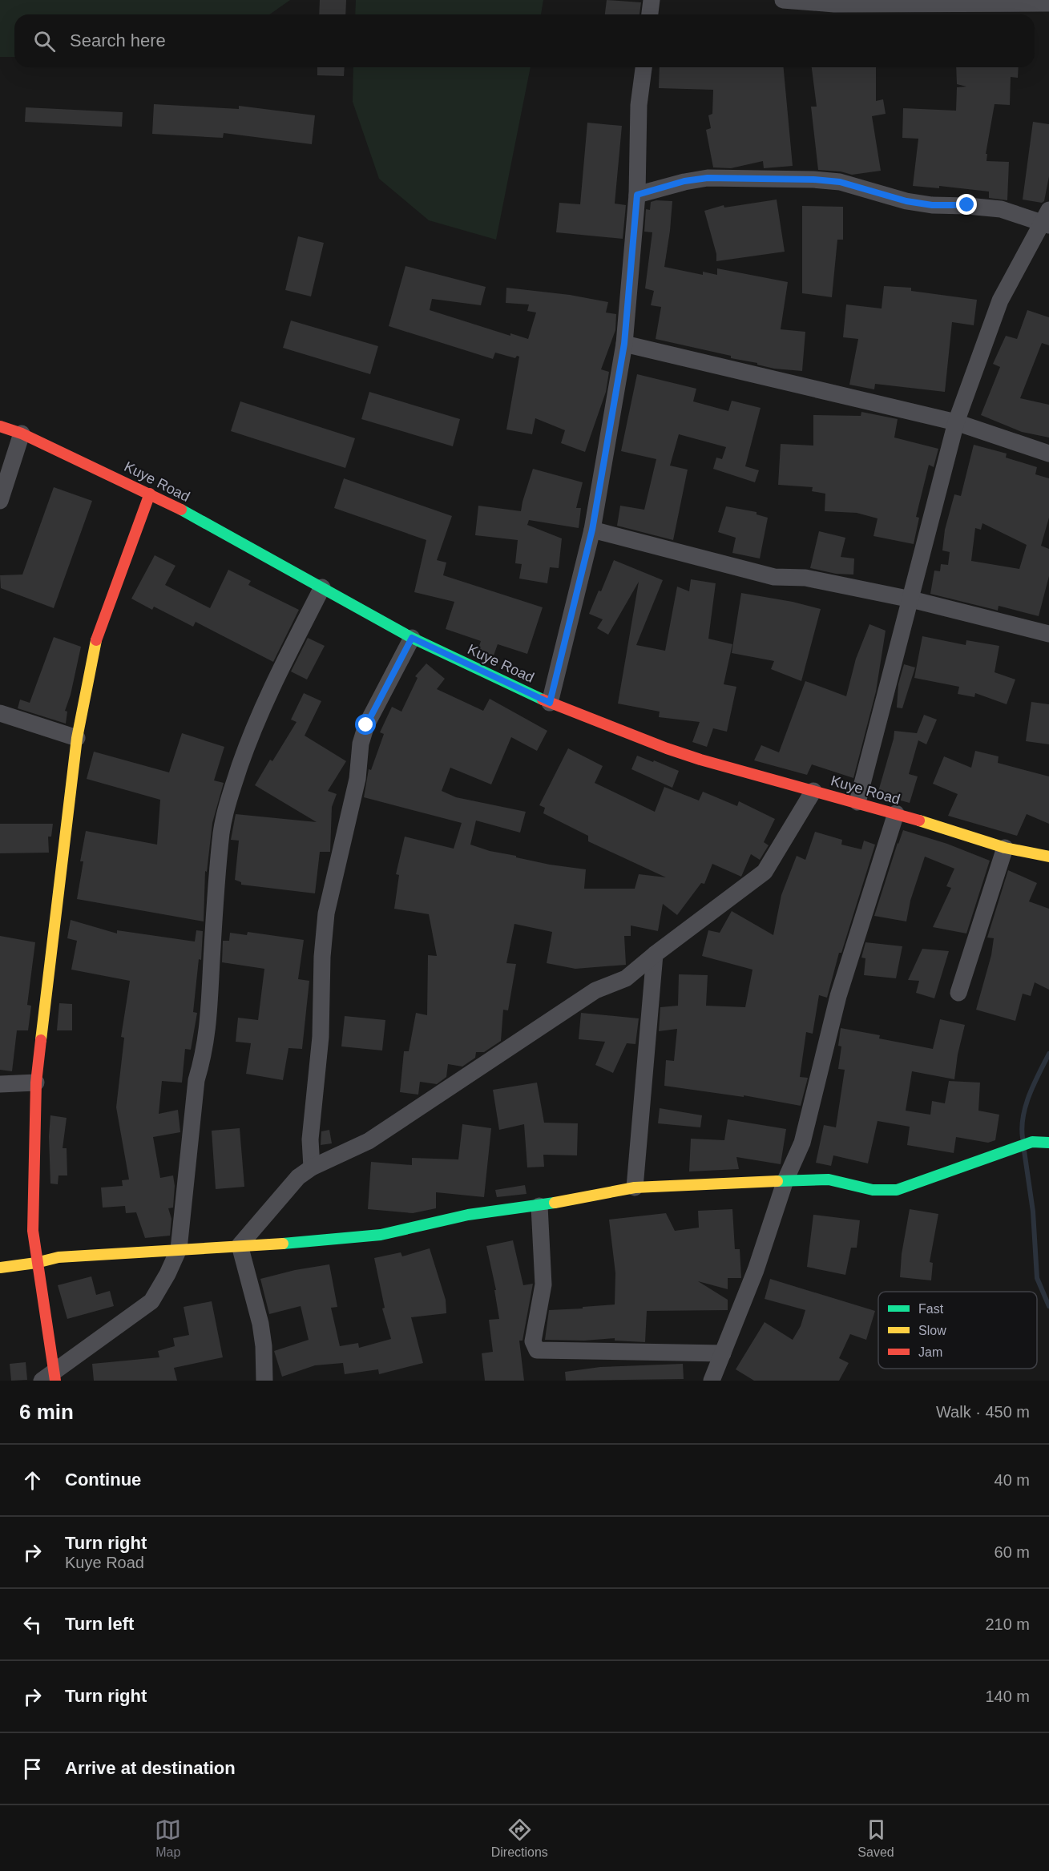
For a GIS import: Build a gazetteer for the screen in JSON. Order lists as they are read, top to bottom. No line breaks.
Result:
{"streets":{"street":["Kuye Road"]},"legend":["Fast","Slow","Jam"],"page":{"search":"Search here","heading":["6 min","Walk · 450 m"],"list":[["Continue","40 m"],["Turn right","Kuye Road","60 m"],["Turn left","210 m"],["Turn right","140 m"],"Arrive at destination"],"nav":["Map","Directions","Saved"]}}
